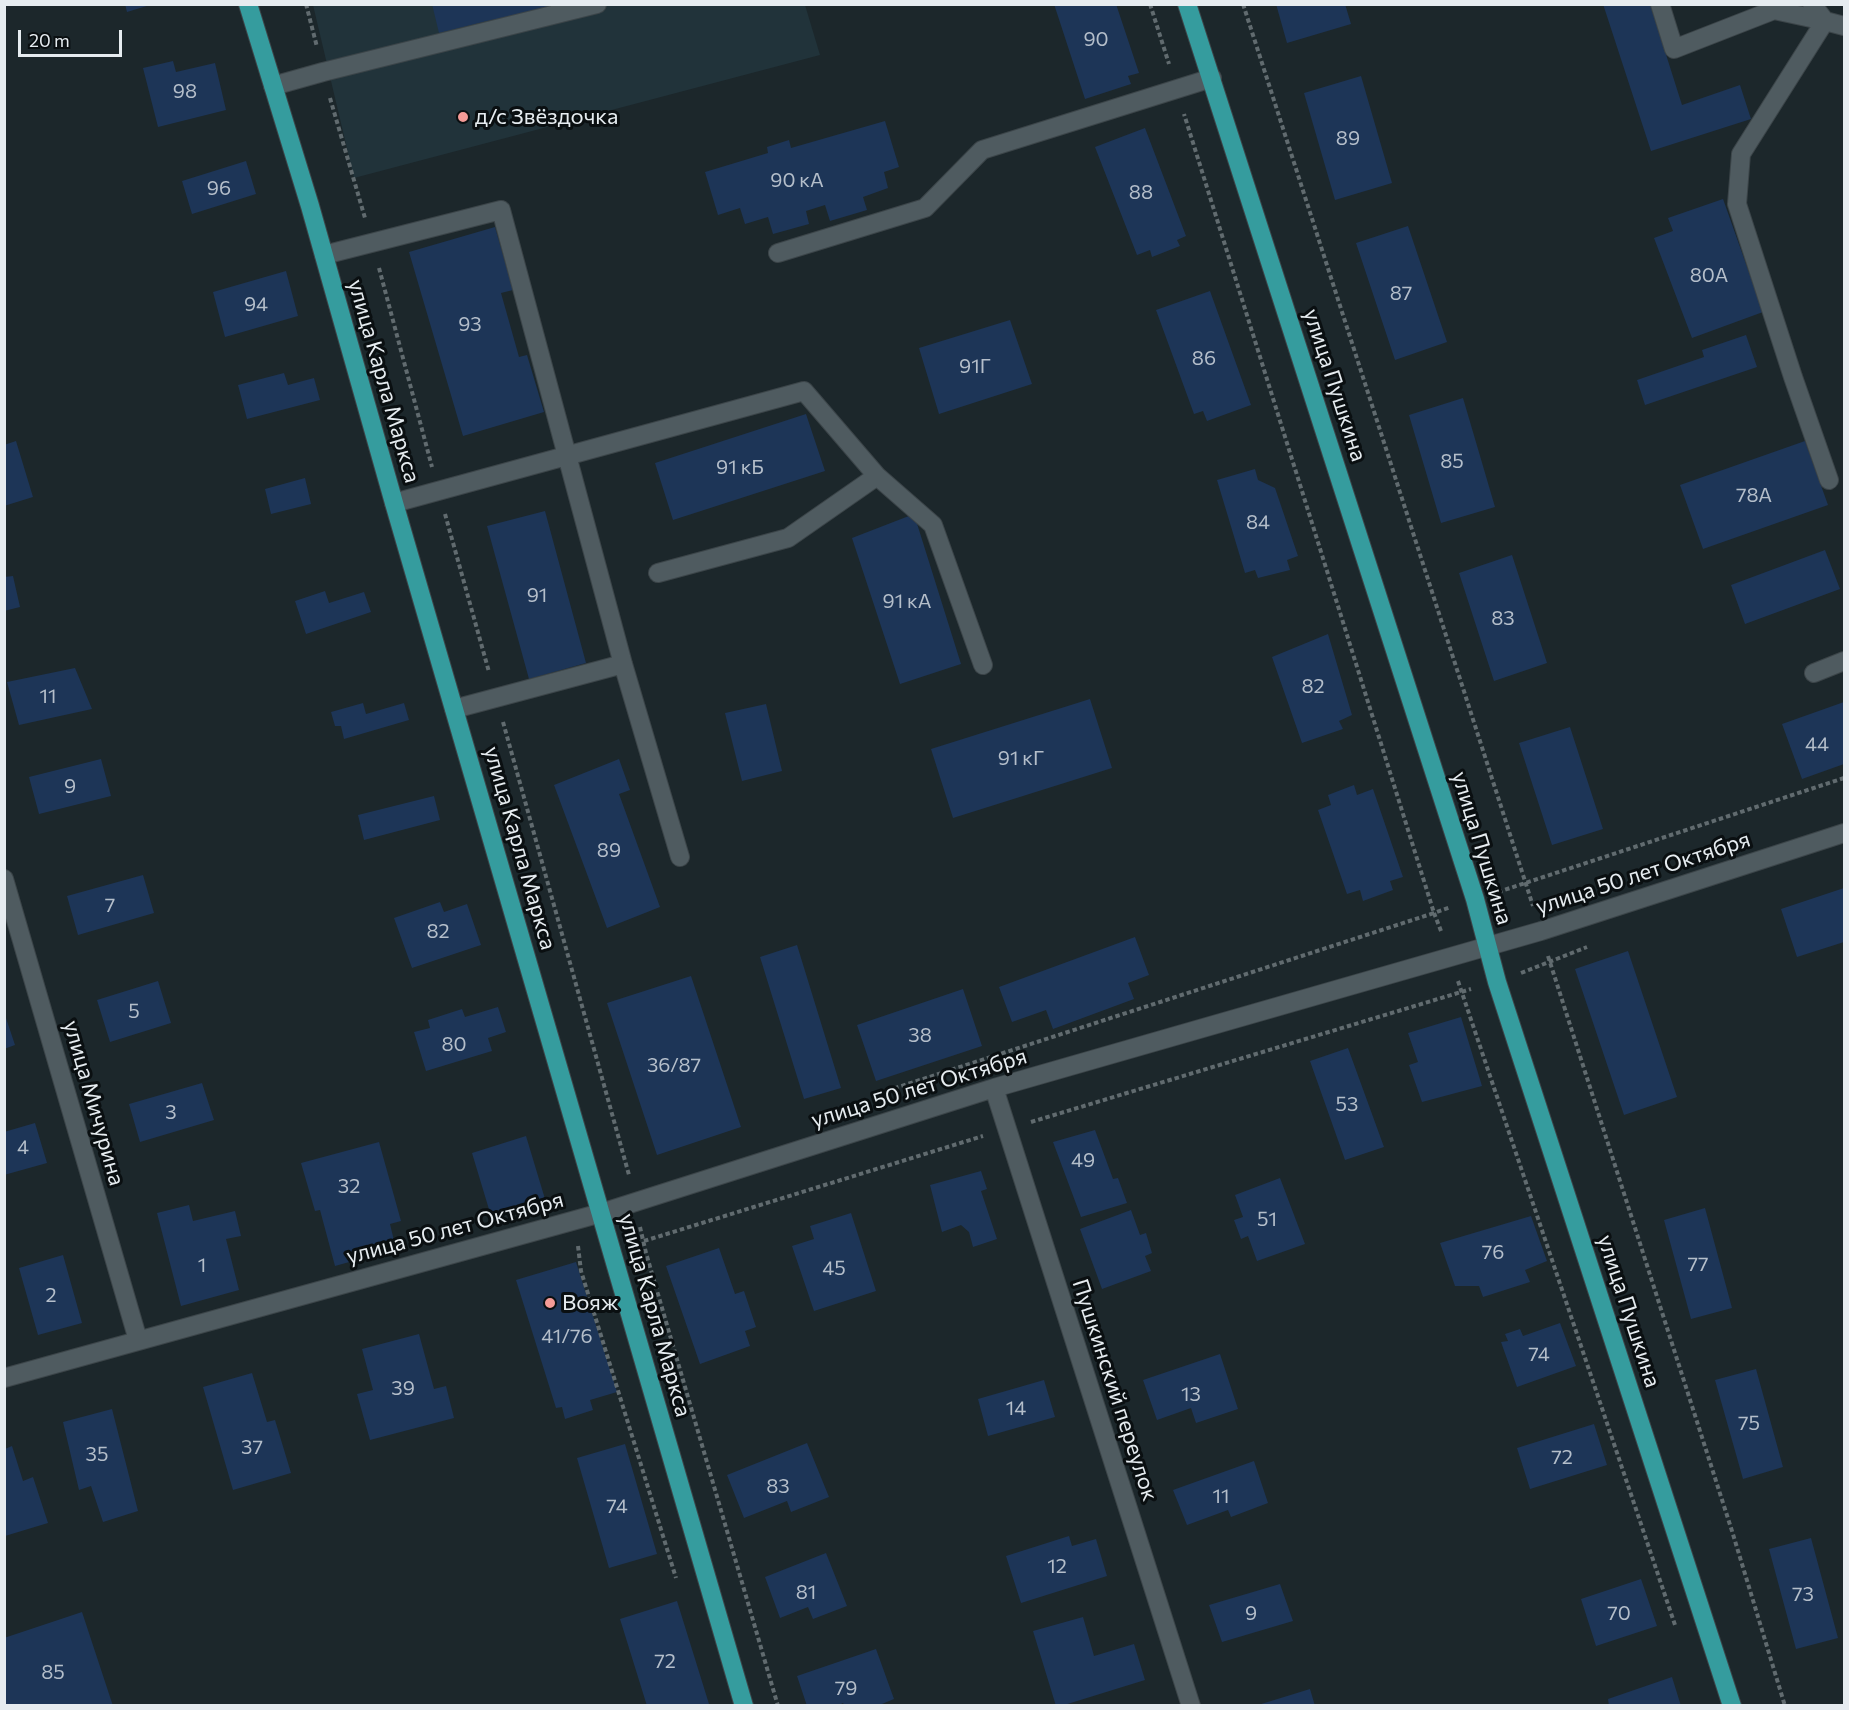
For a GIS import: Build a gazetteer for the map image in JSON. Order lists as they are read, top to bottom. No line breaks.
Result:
{"streets":{"main road":["улица Карла Маркса","улица Пушкина"],"street":["улица 50 лет Октября","улица Мичурина","Пушкинский переулок"]},"crossings":[["улица Карла Маркса","улица 50 лет Октября"],["улица Пушкина","улица 50 лет Октября"],["улица 50 лет Октября","улица Мичурина"],["улица 50 лет Октября","Пушкинский переулок"]],"places":["д/с Звёздочка","Вояж"],"house_numbers":["90","98","89","90 кА","96","88","80А","87","94","93","86","91Г","85","91 кБ","78А","84","91","91 кА","83","82","11","44","91 кГ","9","89","7","82","5","38","80","36/87","53","3","4","49","32","51","76","77","1","45","2","41/76","74","39","13","14","75","37","35","72","83","11","74","12","81","73","9","70","72","85","79"],"scale_bar":"20 m"}
